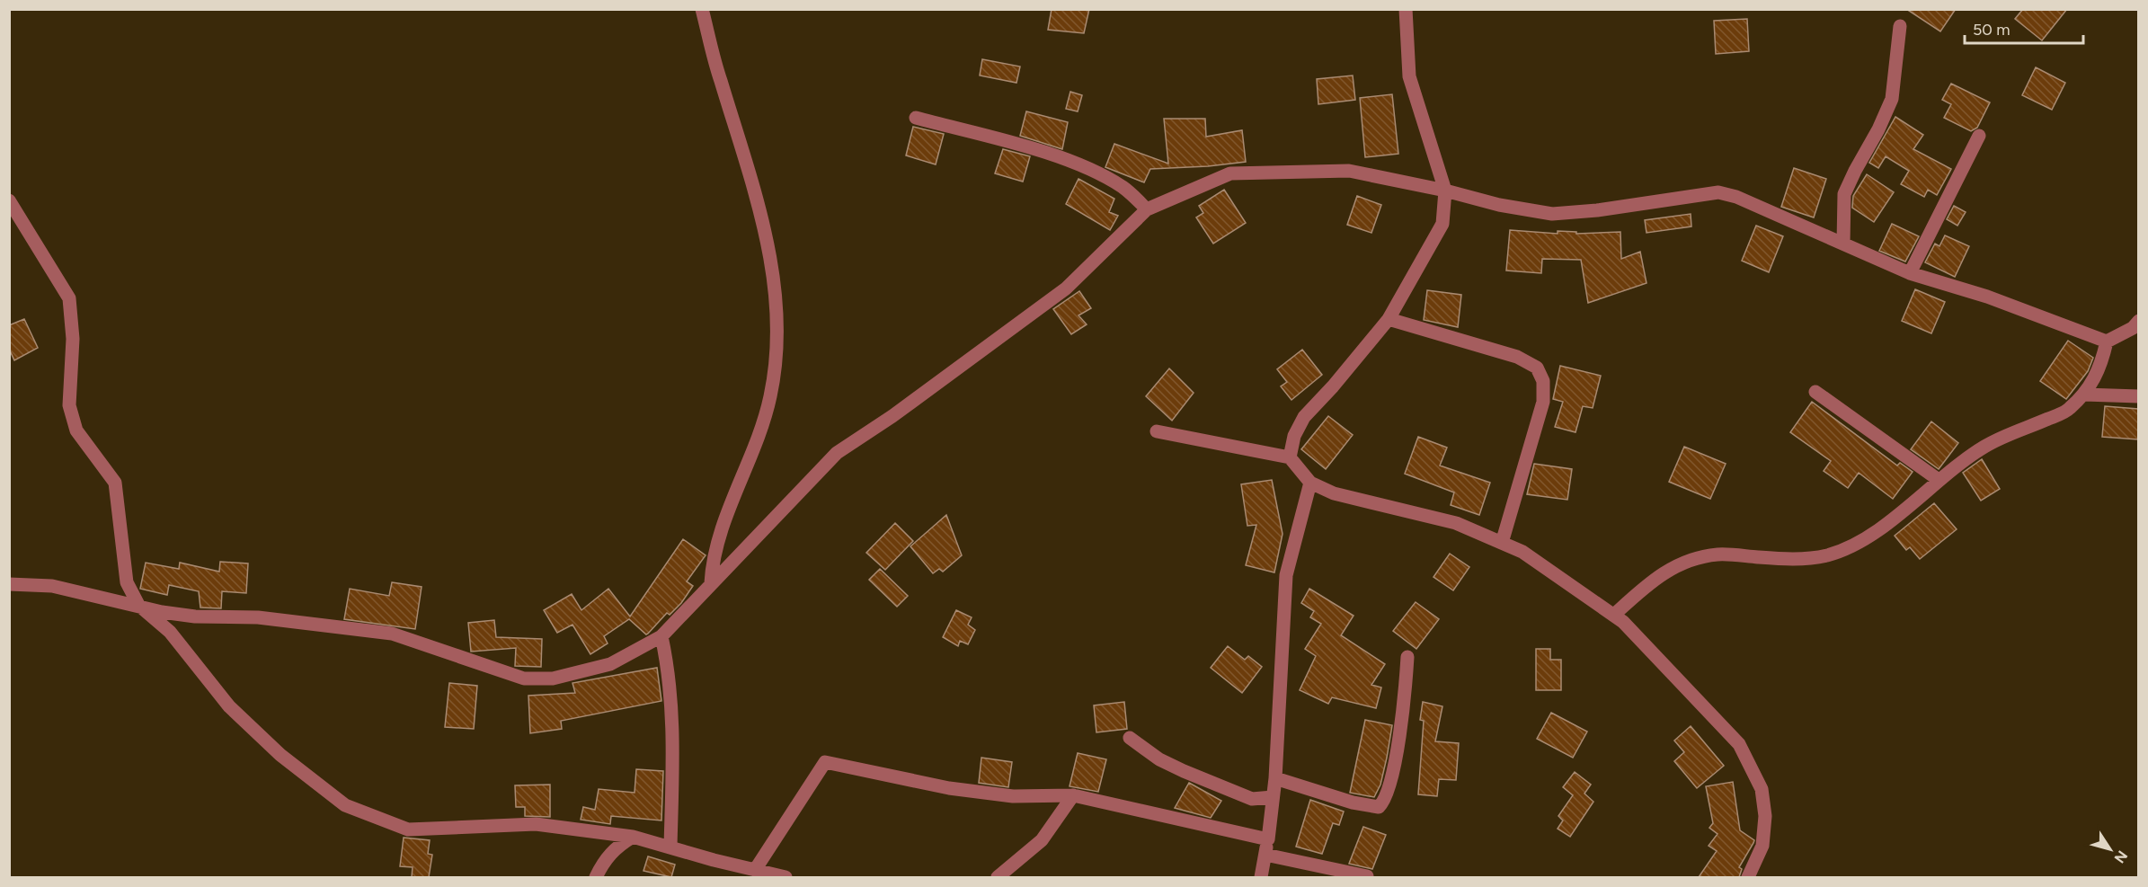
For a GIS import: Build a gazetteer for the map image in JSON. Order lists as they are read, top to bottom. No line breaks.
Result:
{"scale_bar":"50 m","north":"bottom right"}
